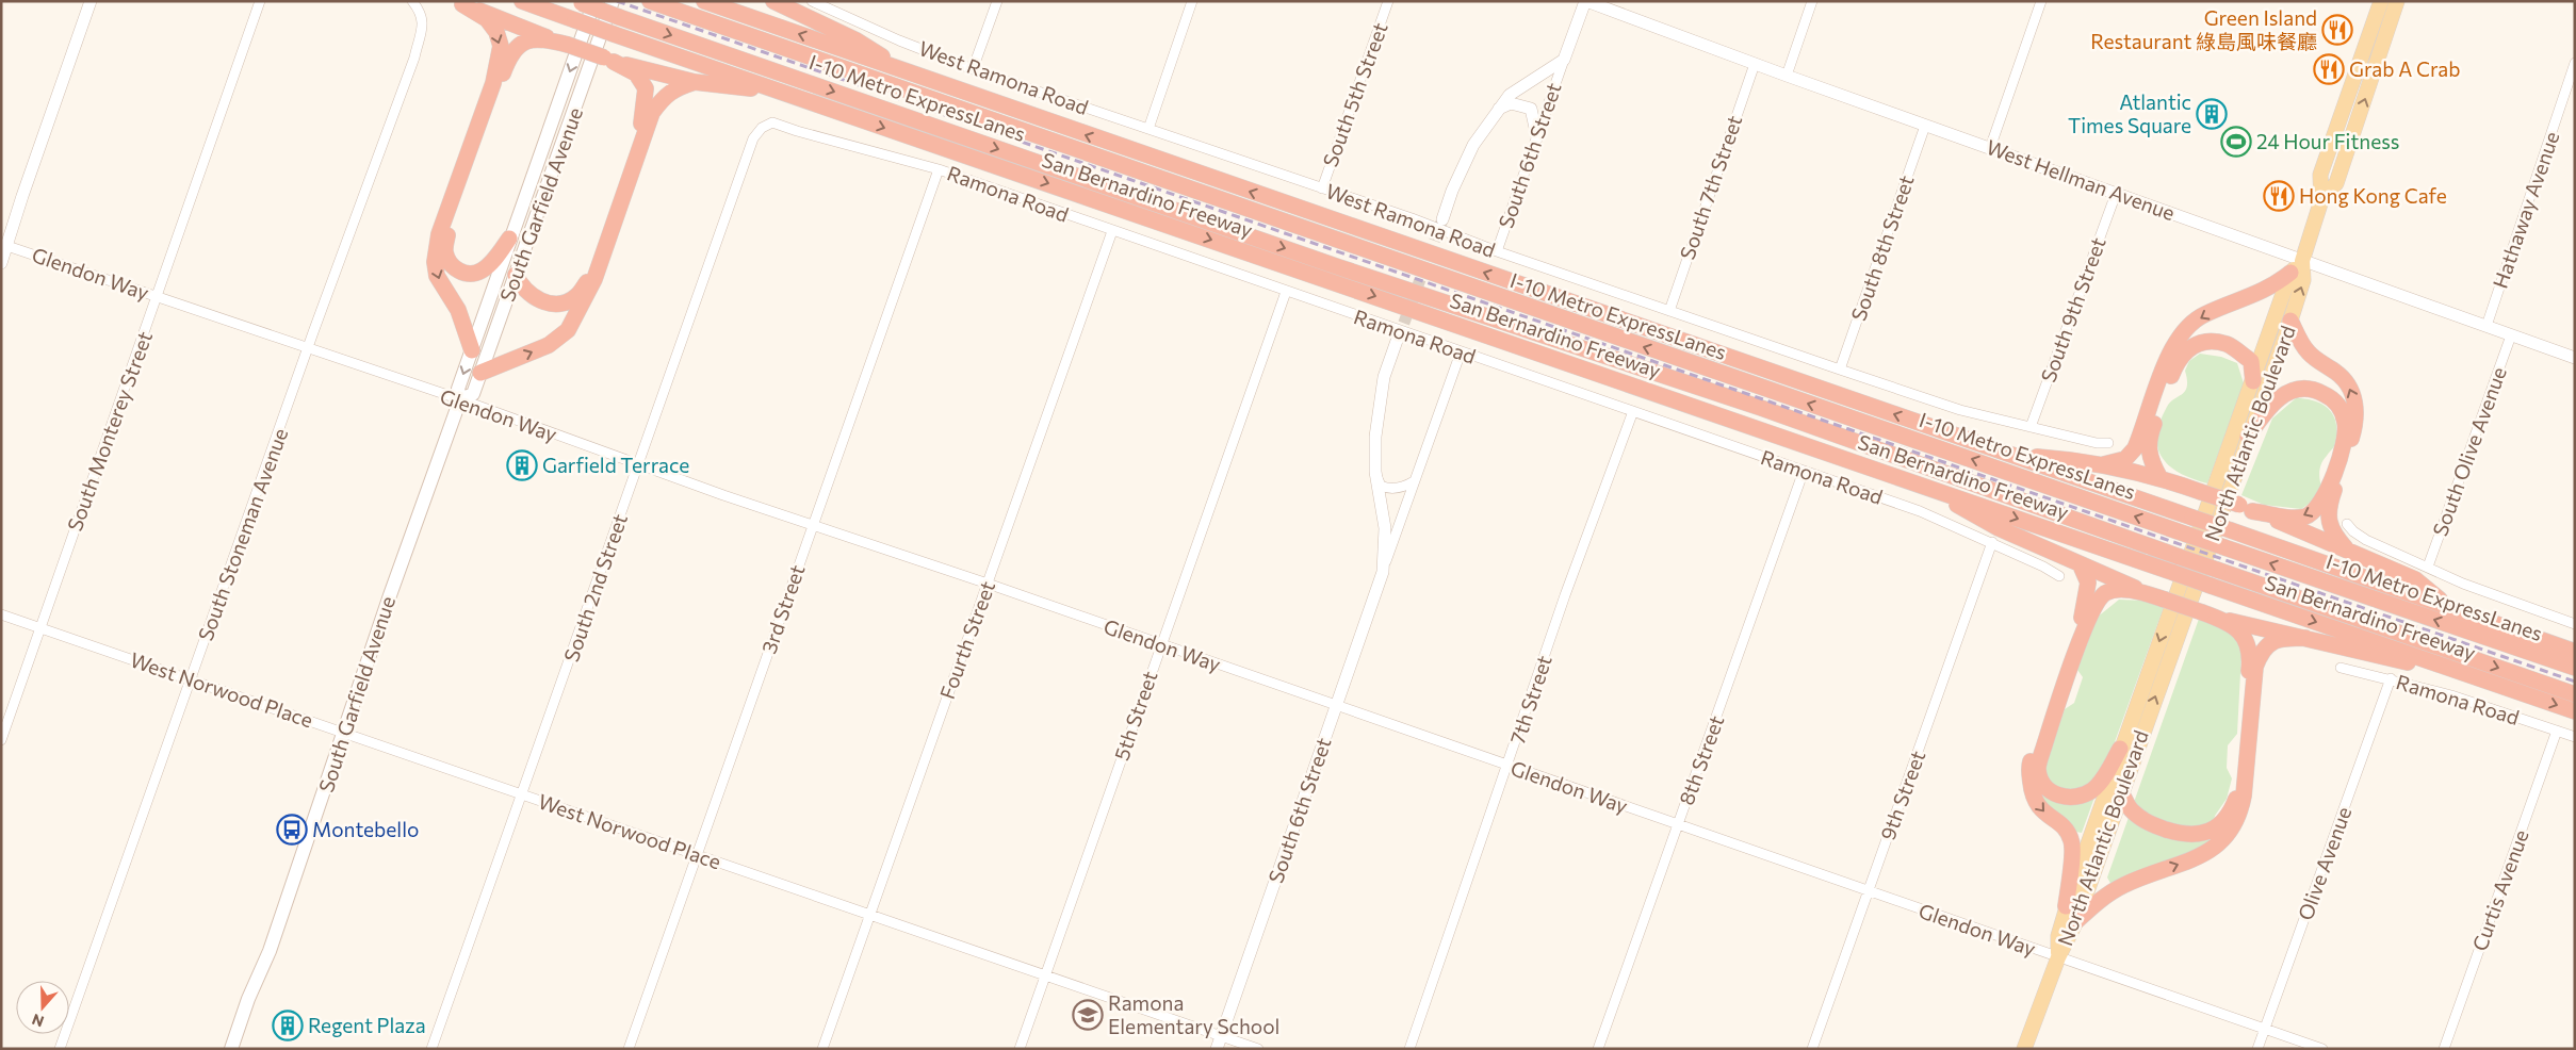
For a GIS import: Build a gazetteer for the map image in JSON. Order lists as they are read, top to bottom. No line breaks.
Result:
{"streets":{"highway":["I-10 Metro ExpressLanes","San Bernardino Freeway"],"main road":["South Garfield Avenue","North Atlantic Boulevard"],"street":["West Ramona Road","South 5th Street","South 6th Street","West Hellman Avenue","South 7th Street","Ramona Road","Hathaway Avenue","South 8th Street","Glendon Way","South 9th Street","South Monterey Street","South Olive Avenue","South Stoneman Avenue","South 2nd Street","3rd Street","Fourth Street","West Norwood Place","7th Street","5th Street","8th Street","9th Street","Olive Avenue","Curtis Avenue"]},"crossings":[["West Ramona Road","South 5th Street"],["West Ramona Road","South 6th Street"],["West Ramona Road","South 7th Street"],["West Ramona Road","South 8th Street"],["West Ramona Road","South 9th Street"],["I-10 Metro ExpressLanes","South Garfield Avenue"],["South 6th Street","West Hellman Avenue"],["South 6th Street","Ramona Road"],["South 6th Street","Glendon Way"],["South 6th Street","West Norwood Place"],["West Hellman Avenue","South 7th Street"],["West Hellman Avenue","Hathaway Avenue"],["West Hellman Avenue","South 8th Street"],["West Hellman Avenue","South 9th Street"],["West Hellman Avenue","North Atlantic Boulevard"],["West Hellman Avenue","South Olive Avenue"],["Ramona Road","South 2nd Street"],["Ramona Road","3rd Street"],["Ramona Road","Fourth Street"],["Ramona Road","7th Street"],["Ramona Road","5th Street"],["Ramona Road","8th Street"],["Ramona Road","9th Street"],["Ramona Road","Olive Avenue"],["Ramona Road","Curtis Avenue"],["South Garfield Avenue","Glendon Way"],["South Garfield Avenue","West Norwood Place"],["Glendon Way","South Monterey Street"],["Glendon Way","North Atlantic Boulevard"],["Glendon Way","South Stoneman Avenue"],["Glendon Way","South 2nd Street"],["Glendon Way","3rd Street"],["Glendon Way","Fourth Street"],["Glendon Way","7th Street"],["Glendon Way","5th Street"],["Glendon Way","8th Street"],["Glendon Way","9th Street"],["Glendon Way","Olive Avenue"],["South Monterey Street","West Norwood Place"],["South Stoneman Avenue","West Norwood Place"],["South 2nd Street","West Norwood Place"],["3rd Street","West Norwood Place"],["Fourth Street","West Norwood Place"],["West Norwood Place","5th Street"]],"places":{"restaurant":["Green Island Restaurant 綠島風味餐廳","Grab A Crab","Hong Kong Cafe"],"building":["Atlantic Times Square","Garfield Terrace","Regent Plaza"],"sports":["24 Hour Fitness"],"bus stop":["Montebello"],"school or university":["Ramona Elementary School"]},"north":"bottom"}
